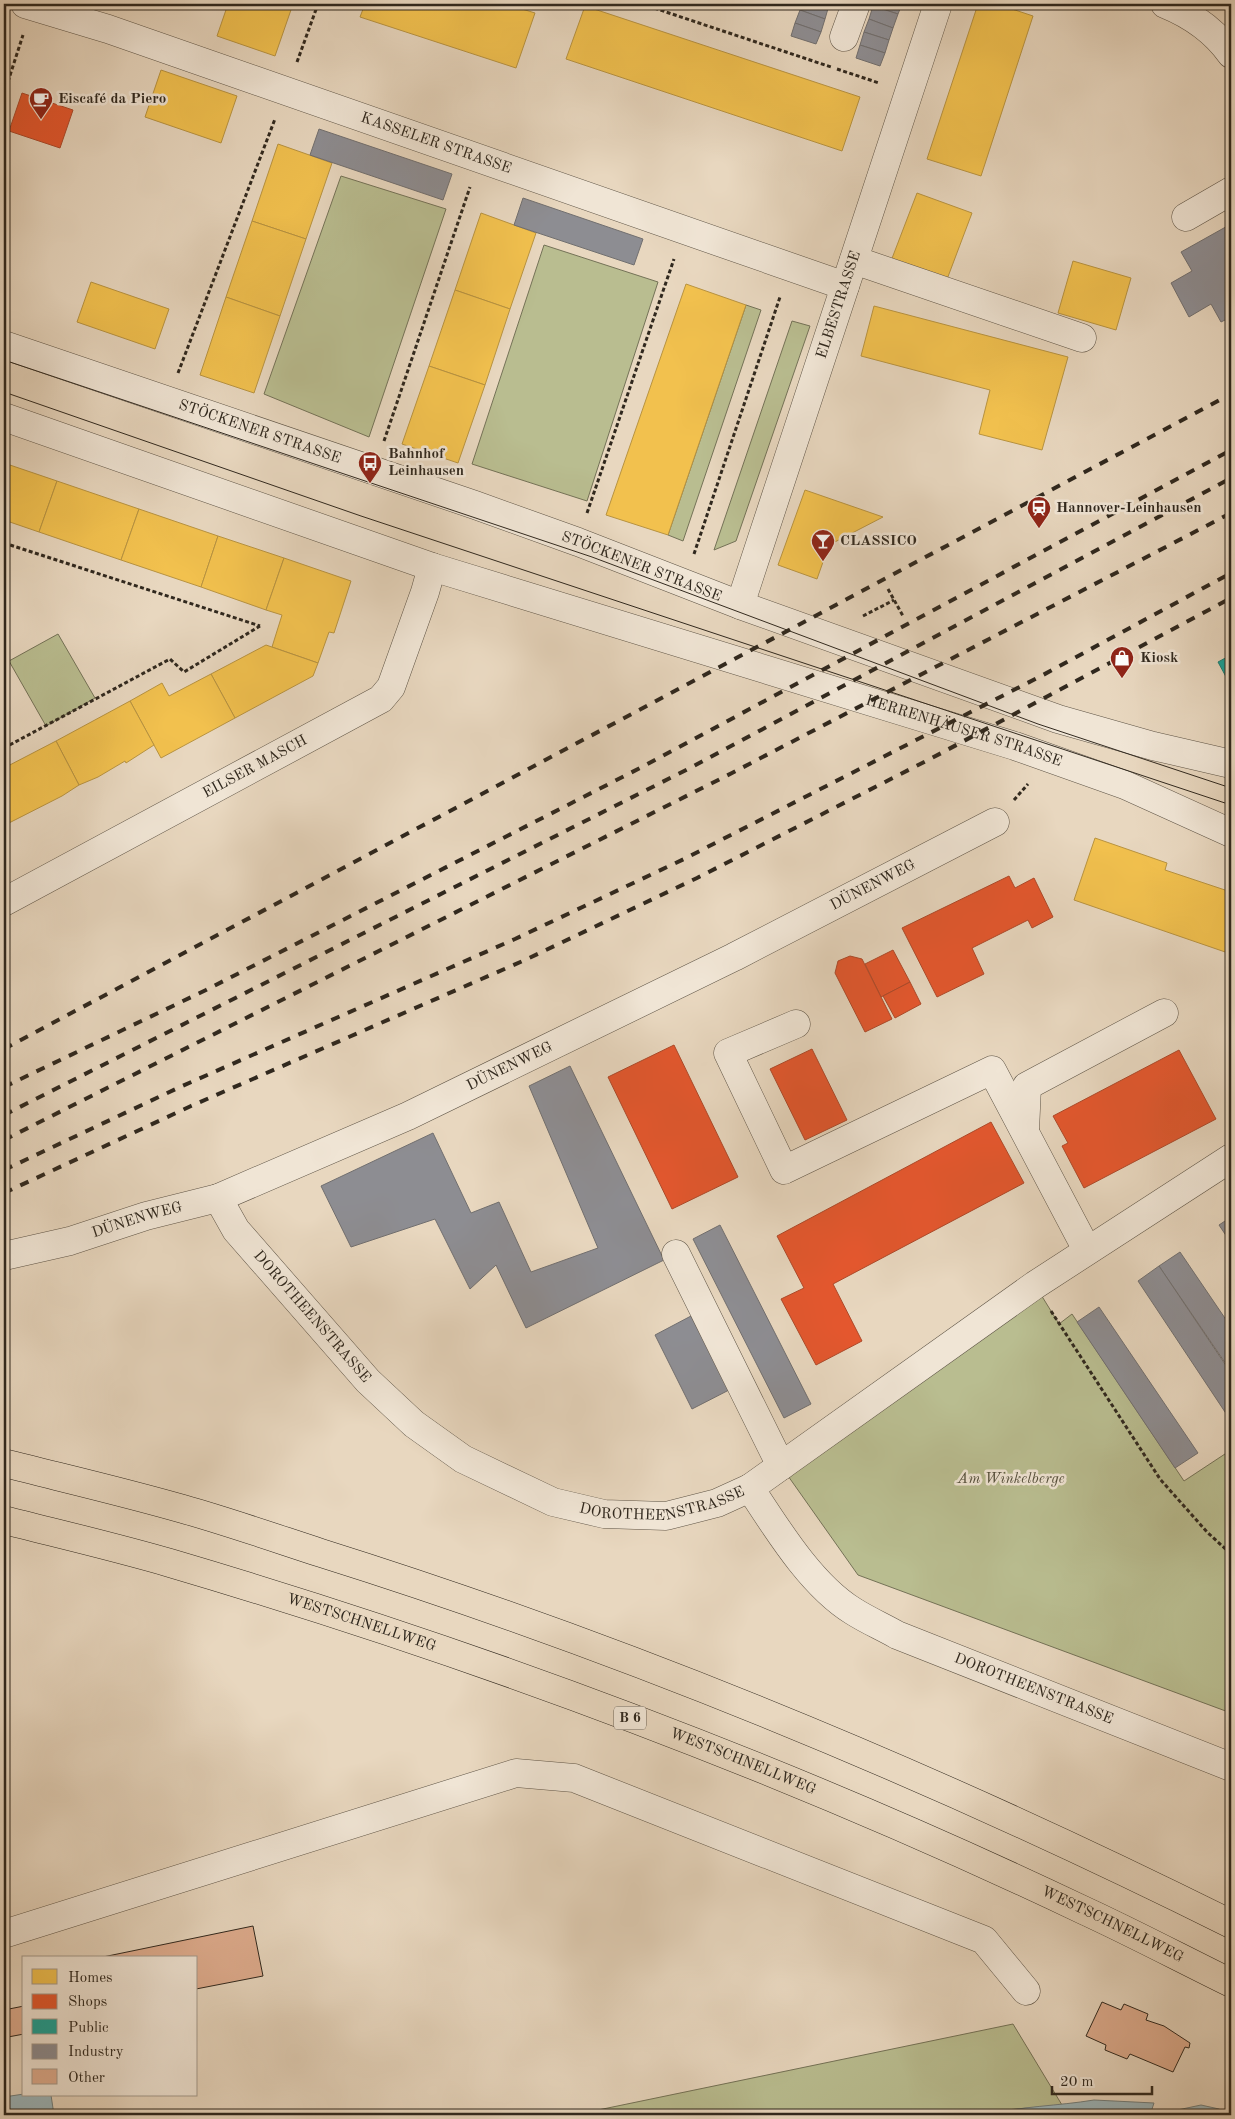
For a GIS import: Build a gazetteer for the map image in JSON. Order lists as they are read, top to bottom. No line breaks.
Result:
{"streets":{"highway":["WESTSCHNELLWEG","B 6"],"street":["KASSELER STRASSE","ELBESTRASSE","STÖCKENER STRASSE","HERRENHÄUSER STRASSE","EILSER MASCH","DÜNENWEG","DOROTHEENSTRASSE"]},"crossings":[["KASSELER STRASSE","ELBESTRASSE"],["ELBESTRASSE","STÖCKENER STRASSE"],["HERRENHÄUSER STRASSE","EILSER MASCH"],["DÜNENWEG","DOROTHEENSTRASSE"]],"parks":["Am Winkelberge"],"places":{"cafe":["Eiscafé da Piero"],"bus stop":["Bahnhof Leinhausen"],"station":["Hannover-Leinhausen"],"bar":["CLASSICO"],"shop":["Kiosk"]},"legend":["Homes","Shops","Public","Industry","Other"],"scale_bar":"20 m"}
